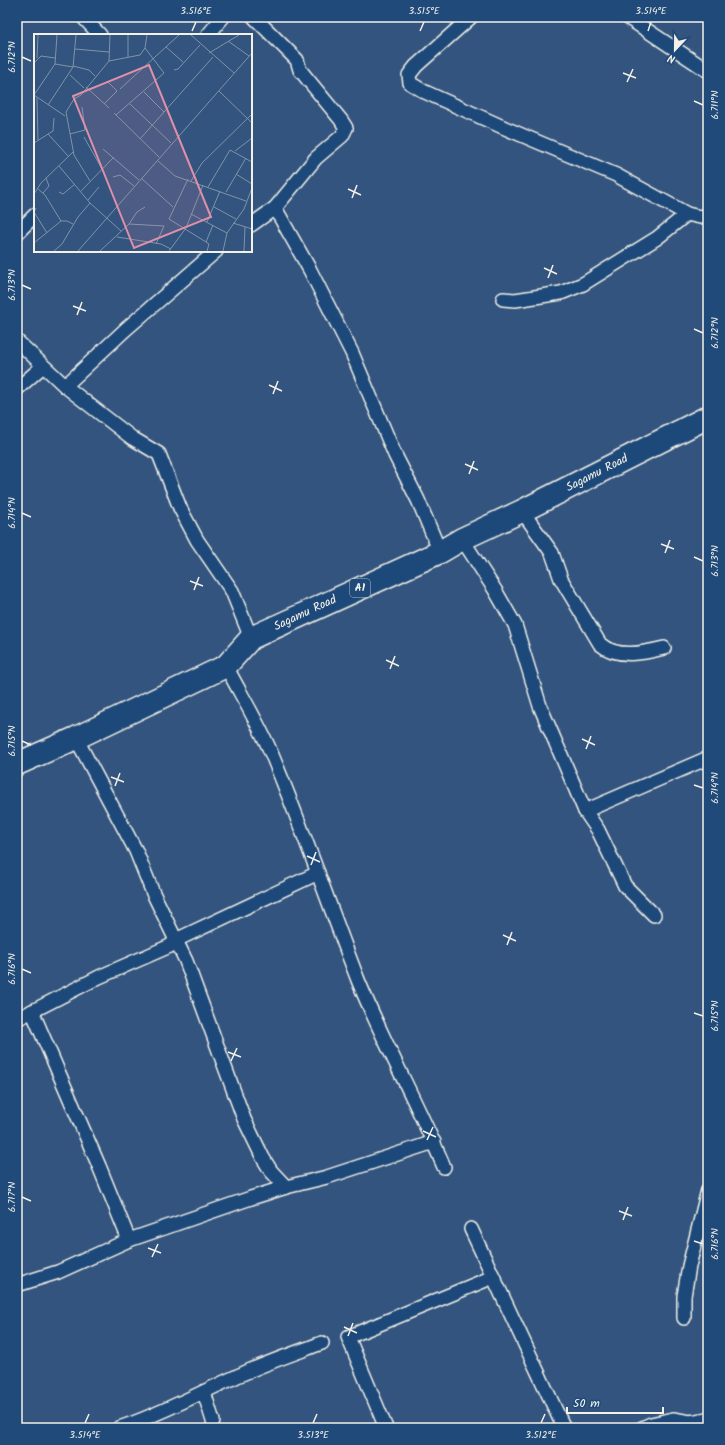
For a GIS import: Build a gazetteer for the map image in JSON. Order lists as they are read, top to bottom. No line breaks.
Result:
{"streets":{"highway":["Sagamu Road","A1"]},"scale_bar":"50 m","north":"bottom","coordinates":["3.516°E","3.515°E","3.514°E","6.712°N","6.711°N","6.713°N","6.714°N","6.715°N","6.716°N","6.717°N","3.513°E","3.512°E"]}
